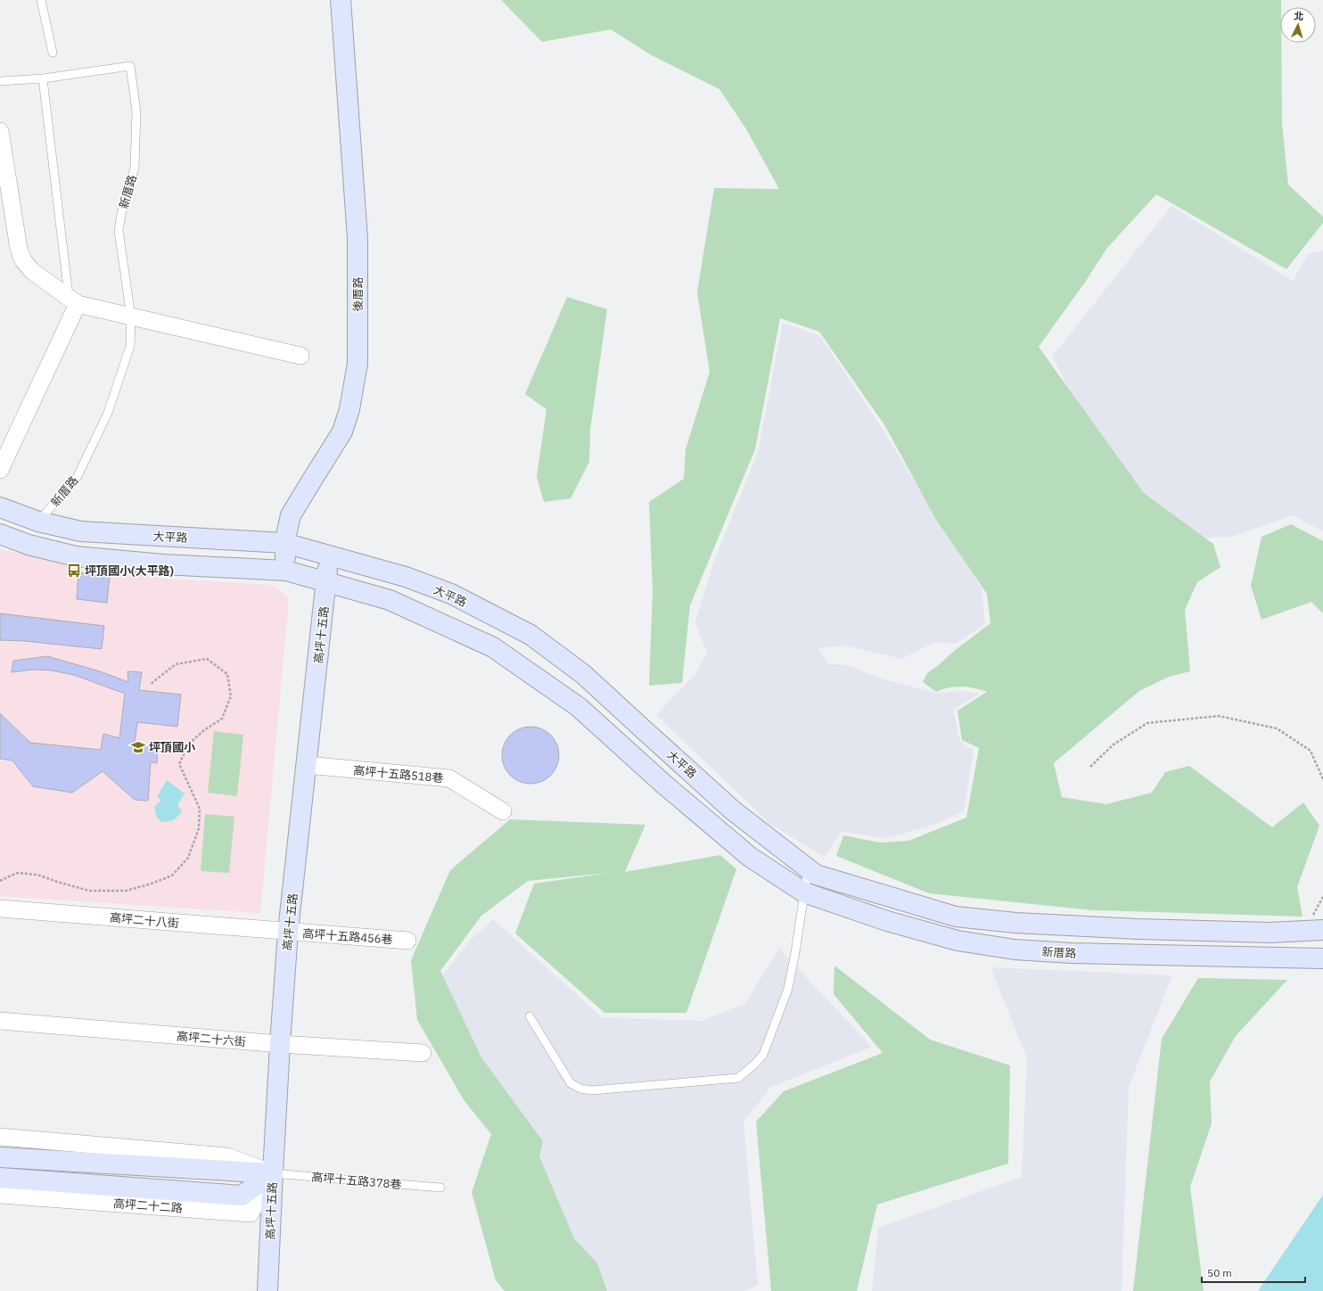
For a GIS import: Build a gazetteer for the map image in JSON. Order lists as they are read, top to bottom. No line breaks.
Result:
{"streets":{"street":["新厝路","後厝路","大平路","高坪十五路","高坪十五路518巷","高坪二十八街","高坪十五路456巷","高坪二十六街","高坪二十二路"],"lane":["高坪十五路378巷"]},"crossings":[["新厝路","大平路"],["後厝路","大平路"],["大平路","高坪十五路"],["高坪十五路","高坪十五路518巷"],["高坪十五路","高坪二十八街"],["高坪十五路","高坪十五路456巷"],["高坪十五路","高坪二十六街"],["高坪十五路","高坪十五路378巷"],["高坪十五路","高坪二十二路"],["高坪二十八街","高坪十五路456巷"],["高坪十五路378巷","高坪二十二路"]],"places":{"bus stop":["坪頂國小(大平路)"],"school or university":["坪頂國小"]},"scale_bar":"50 m","north":"top"}
